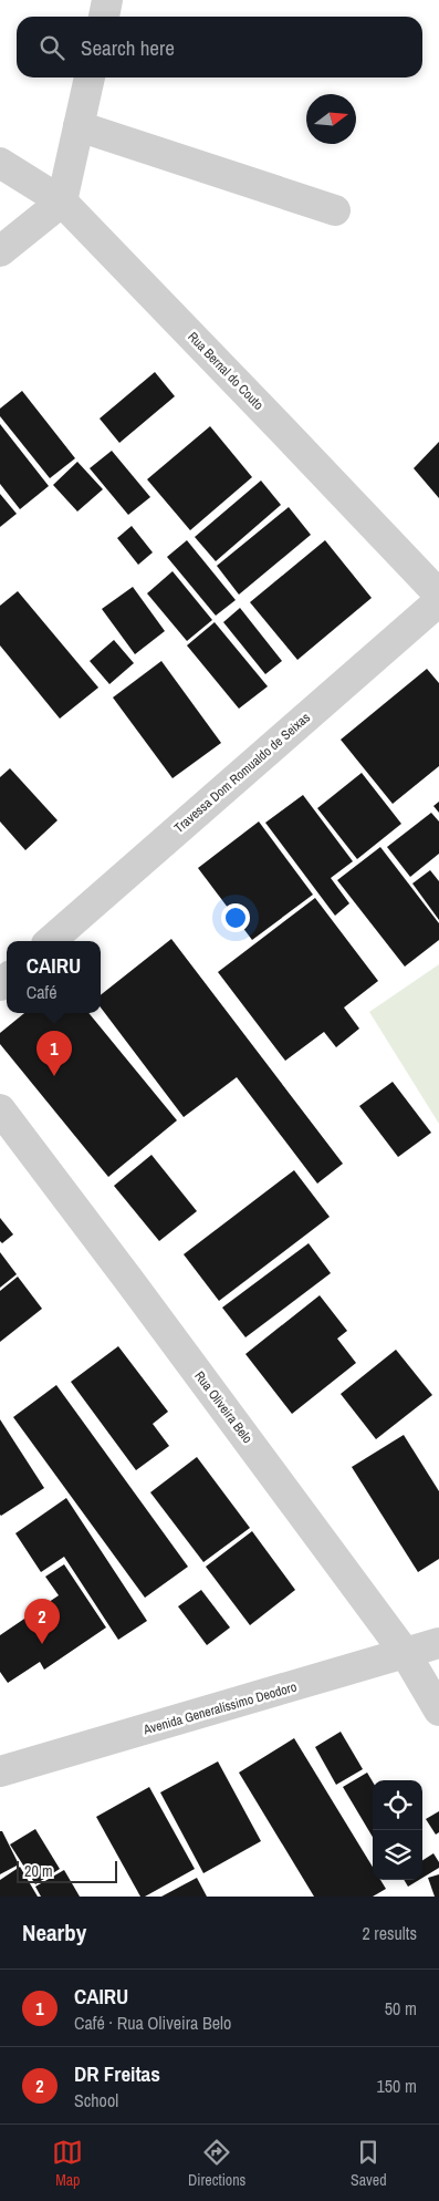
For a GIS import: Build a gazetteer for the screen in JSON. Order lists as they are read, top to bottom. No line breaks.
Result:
{"streets":{"street":["Rua Bernal do Couto","Travessa Dom Romualdo de Seixas","Rua Oliveira Belo","Avenida Generalíssimo Deodoro"]},"crossings":[["Rua Oliveira Belo","Avenida Generalíssimo Deodoro"]],"scale_bar":"20 m","north":"right","page":{"search":"Search here","popup":["CAIRU","Café"],"pins":["1","2"],"scale":"20 m","heading":["Nearby","2 results"],"list":[{"mark":"1","name":"CAIRU","note":"Café · Rua Oliveira Belo","value":"50 m"},{"mark":"2","name":"DR Freitas","note":"School","value":"150 m"}],"nav":["Map","Directions","Saved"]}}
